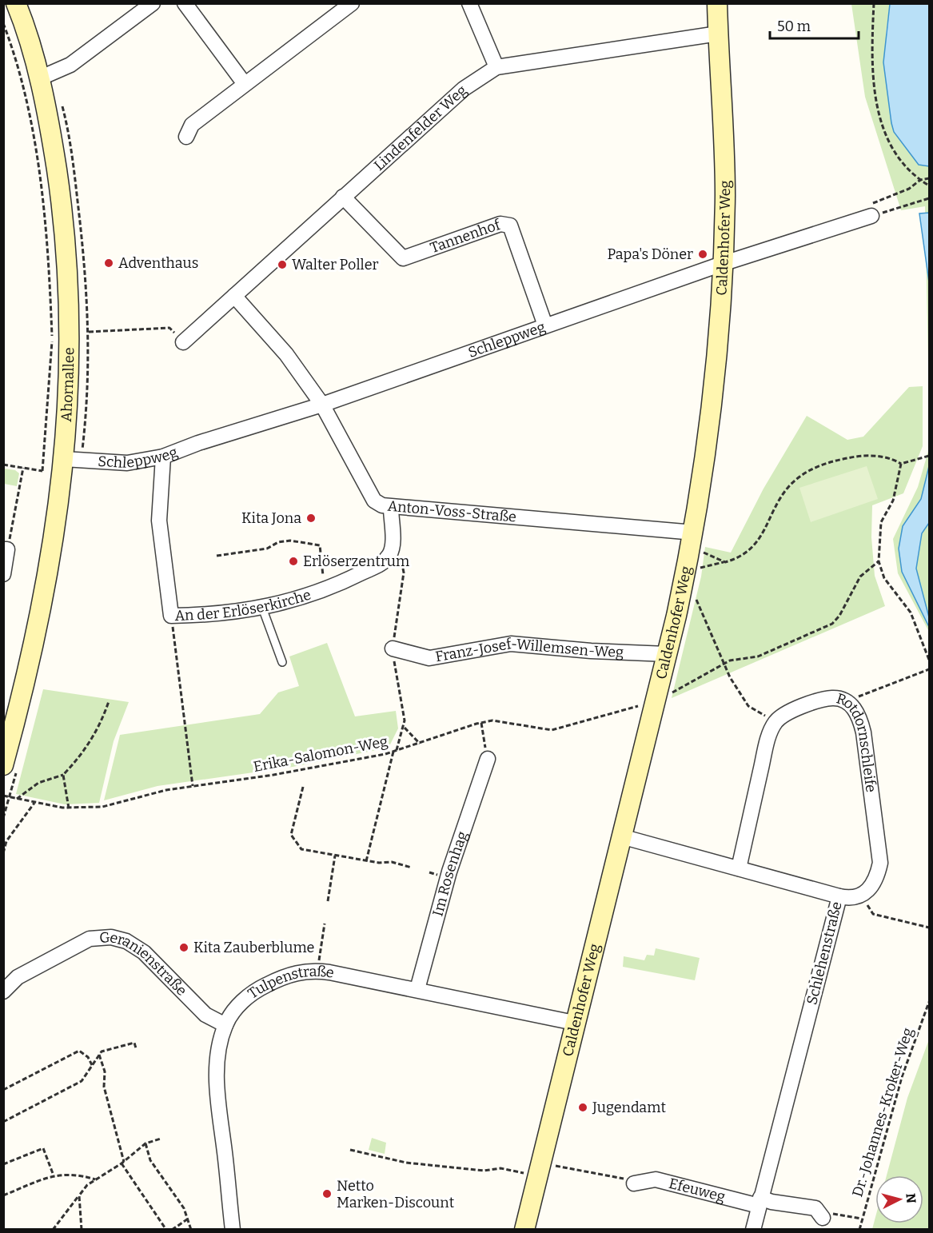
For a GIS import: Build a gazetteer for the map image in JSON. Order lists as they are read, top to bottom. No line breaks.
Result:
{"streets":{"street":["Lindenfelder Weg","Tannenhof","Caldenhofer Weg","Schleppweg","Ahornallee","Anton-Voss-Straße","An der Erlöserkirche","Franz-Josef-Willemsen-Weg","Rotdornschleife","Im Rosenhag","Schlehenstraße","Geranienstraße","Tulpenstraße","Efeuweg"],"path":["Erika-Salomon-Weg","Dr.-Johannes-Kroker-Weg"]},"crossings":[["Lindenfelder Weg","Tannenhof"],["Lindenfelder Weg","Caldenhofer Weg"],["Lindenfelder Weg","Anton-Voss-Straße"],["Tannenhof","Schleppweg"],["Caldenhofer Weg","Schleppweg"],["Caldenhofer Weg","Anton-Voss-Straße"],["Caldenhofer Weg","Franz-Josef-Willemsen-Weg"],["Caldenhofer Weg","Schlehenstraße"],["Caldenhofer Weg","Tulpenstraße"],["Schleppweg","Ahornallee"],["Schleppweg","Anton-Voss-Straße"],["Schleppweg","An der Erlöserkirche"],["Anton-Voss-Straße","An der Erlöserkirche"],["Im Rosenhag","Tulpenstraße"],["Schlehenstraße","Efeuweg"],["Geranienstraße","Tulpenstraße"]],"places":["Papa's Döner","Adventhaus","Walter Poller","Kita Jona","Erlöserzentrum","Kita Zauberblume","Jugendamt","Netto Marken-Discount"],"scale_bar":"50 m","north":"right"}
